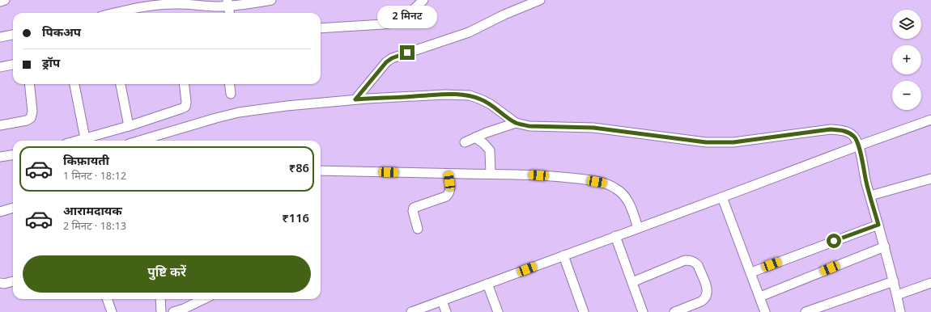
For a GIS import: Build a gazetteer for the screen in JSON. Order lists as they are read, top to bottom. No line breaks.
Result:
{"page":{"bubble":"2 मिनट","map_buttons":["+","−"],"banner":["पिकअप","ड्रॉप"],"list":[{"name":"किफ़ायती","note":"1 मिनट · 18:12","value":"₹86"},{"name":"आरामदायक","note":"2 मिनट · 18:13","value":"₹116"}],"buttons":"पुष्टि करें"}}
